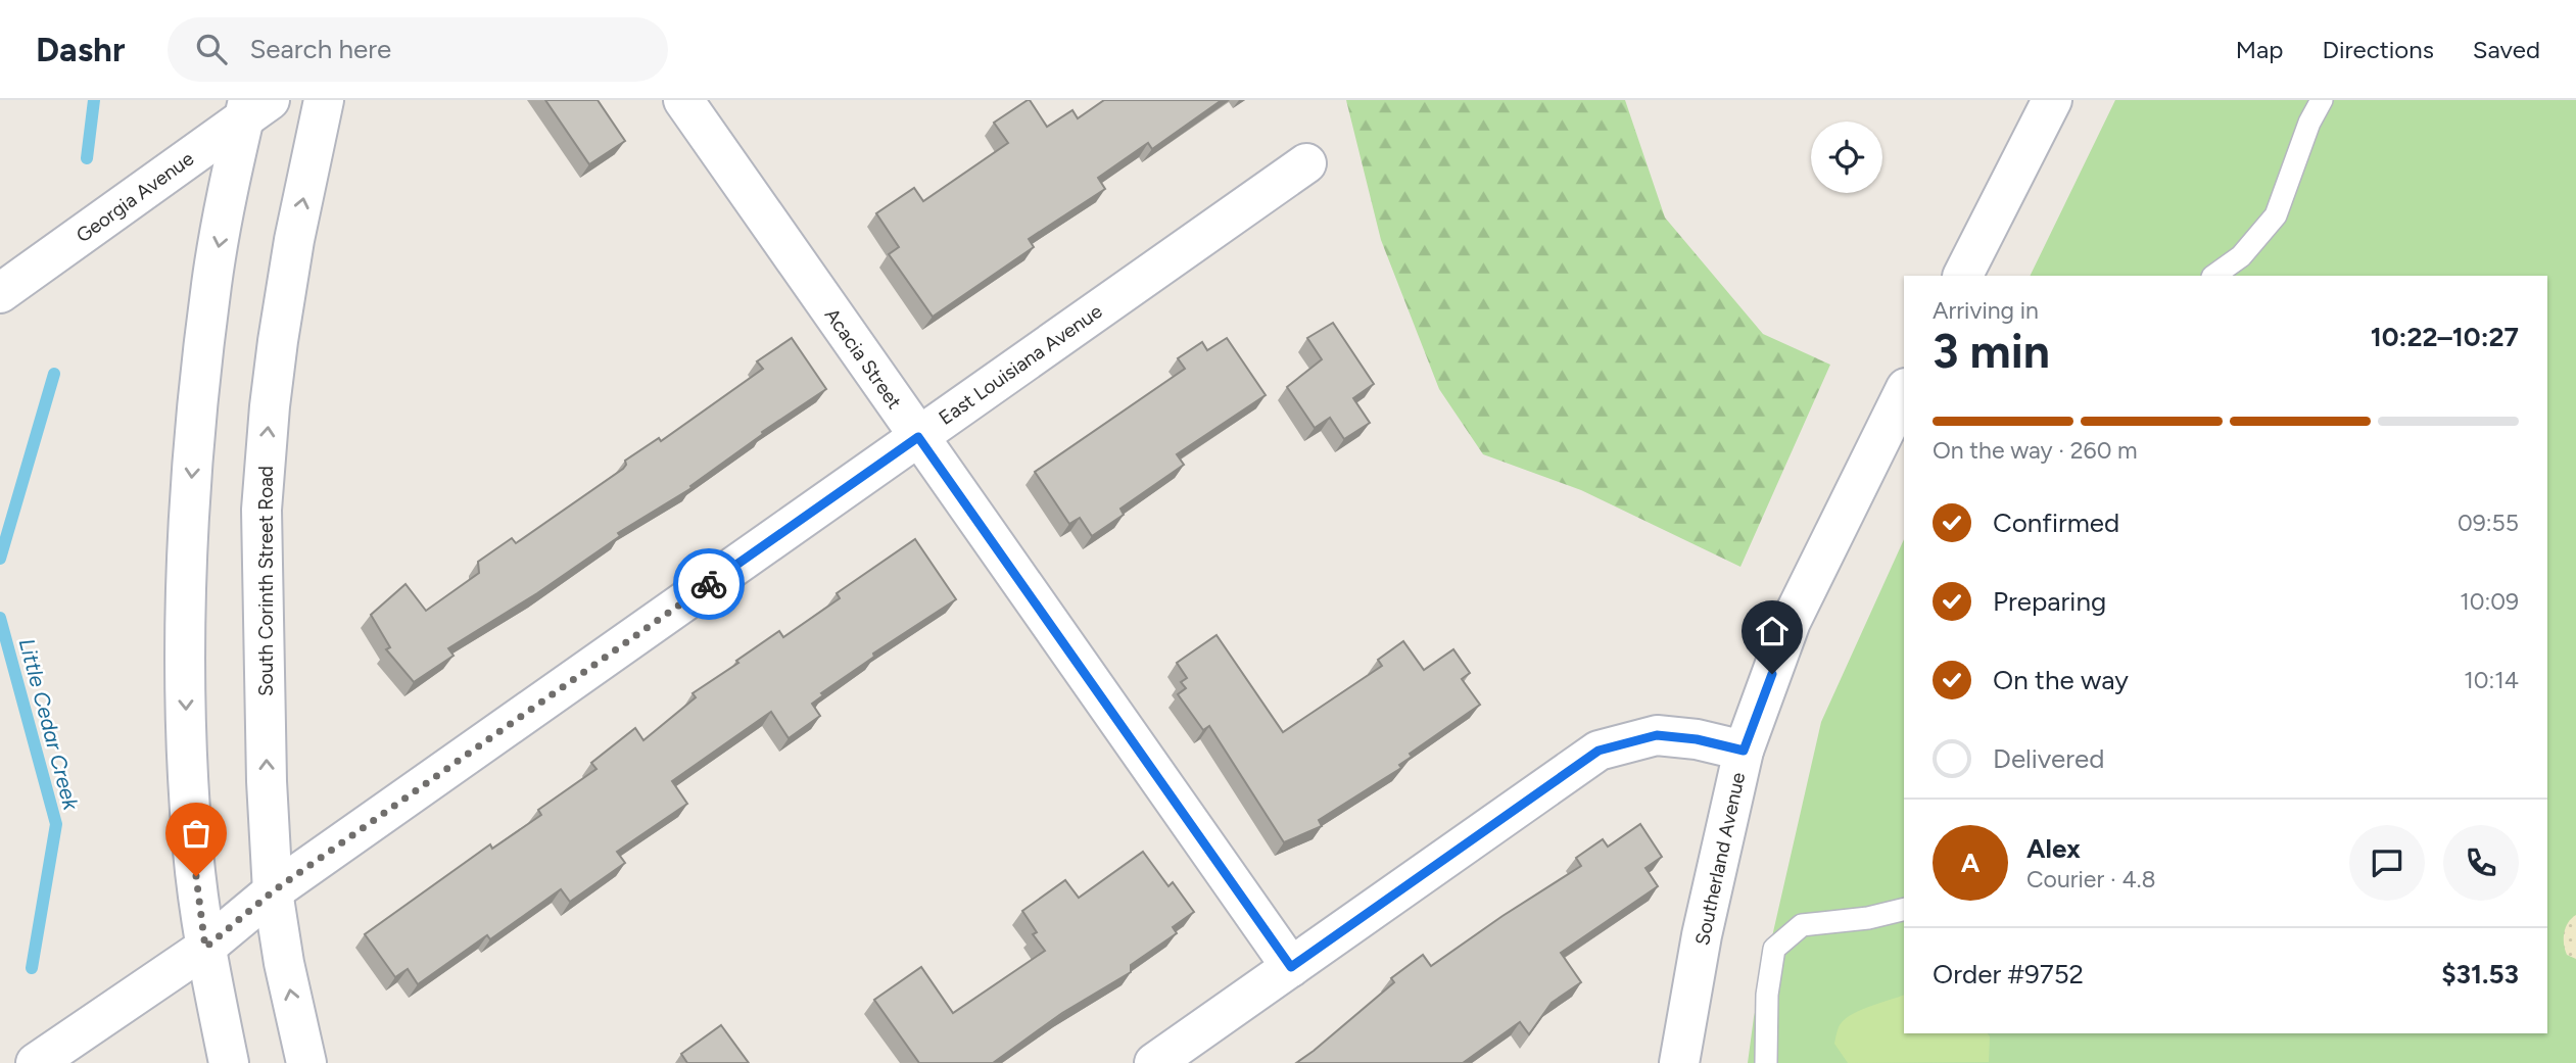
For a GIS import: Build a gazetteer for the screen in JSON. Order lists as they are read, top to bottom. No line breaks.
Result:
{"streets":{"street":["Georgia Avenue","Acacia Street","East Louisiana Avenue","South Corinth Street Road","Southerland Avenue"]},"crossings":[["Acacia Street","East Louisiana Avenue"],["East Louisiana Avenue","South Corinth Street Road"]],"water":["Little Cedar Creek"],"page":{"header":"Dashr","search":"Search here","nav":["Map","Directions","Saved"],"heading":["3 min","Arriving in","10:22–10:27"],"panel":["Alex","Courier · 4.8","Order #9752","$31.53"],"bar":"On the way · 260 m","list":[["Confirmed","09:55"],["Preparing","10:09"],["On the way","10:14"],"Delivered"],"round":"A"}}
